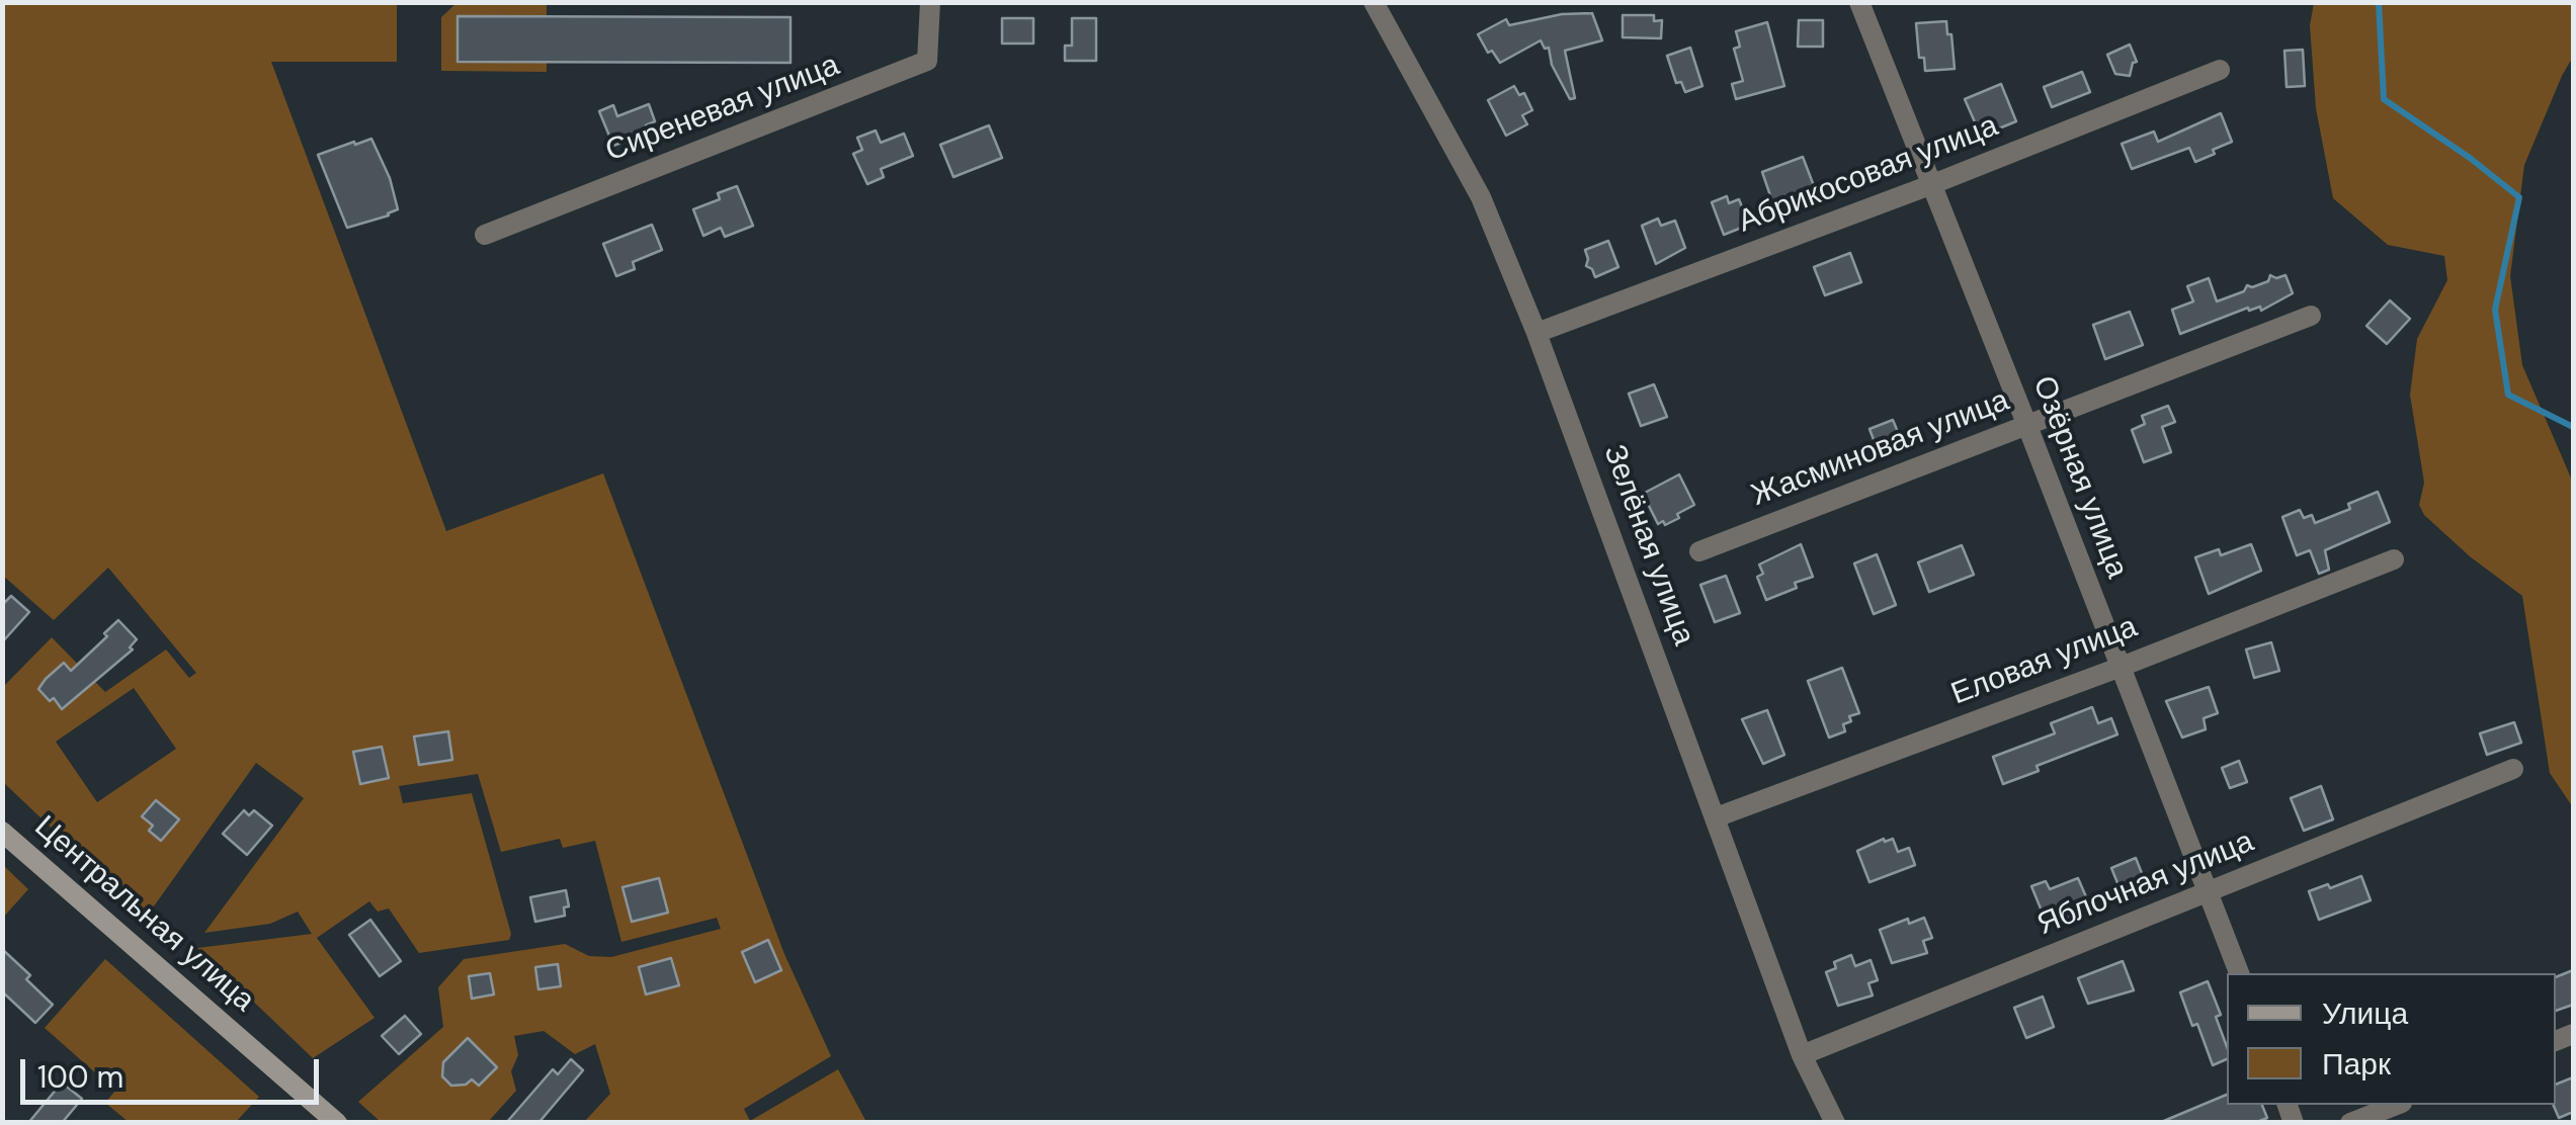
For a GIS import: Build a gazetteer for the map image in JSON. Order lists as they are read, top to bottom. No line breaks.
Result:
{"streets":{"main road":["Центральная улица"],"street":["Сиреневая улица","Абрикосовая улица","Жасминовая улица","Озёрная улица","Зелёная улица","Еловая улица","Яблочная улица"]},"crossings":[["Абрикосовая улица","Озёрная улица"],["Абрикосовая улица","Зелёная улица"],["Жасминовая улица","Озёрная улица"],["Озёрная улица","Еловая улица"],["Озёрная улица","Яблочная улица"],["Зелёная улица","Еловая улица"],["Зелёная улица","Яблочная улица"]],"legend":["Улица","Парк"],"scale_bar":"100 m"}
